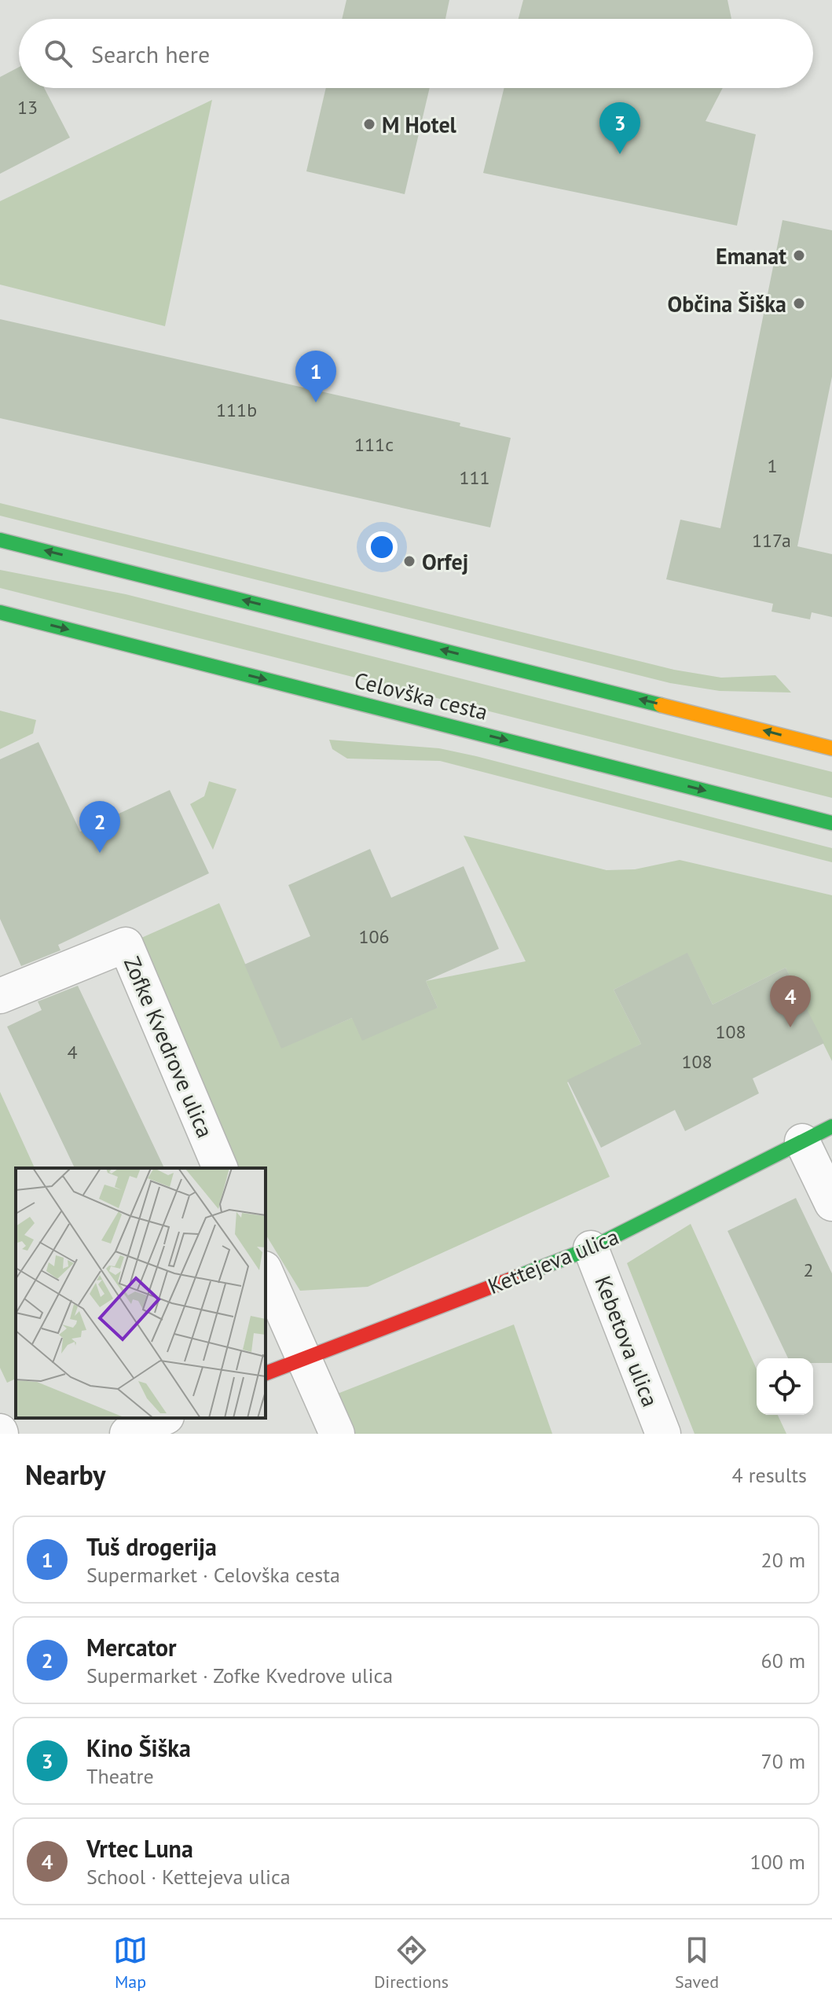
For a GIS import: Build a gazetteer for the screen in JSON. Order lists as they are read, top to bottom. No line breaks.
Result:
{"streets":{"main road":["Celovška cesta","Kettejeva ulica"],"street":["Zofke Kvedrove ulica","Kebetova ulica"]},"crossings":[["Kettejeva ulica","Kebetova ulica"]],"places":["M Hotel","Emanat","Občina Šiška","Orfej"],"house_numbers":["13","111b","111c","1","111","117a","106","108","4","108","2"],"page":{"search":"Search here","pins":["3","1","2","4"],"heading":["Nearby","4 results"],"list":[{"mark":"1","name":"Tuš drogerija","note":"Supermarket · Celovška cesta","value":"20 m"},{"mark":"2","name":"Mercator","note":"Supermarket · Zofke Kvedrove ulica","value":"60 m"},{"mark":"3","name":"Kino Šiška","note":"Theatre","value":"70 m"},{"mark":"4","name":"Vrtec Luna","note":"School · Kettejeva ulica","value":"100 m"}],"nav":["Map","Directions","Saved"]}}
